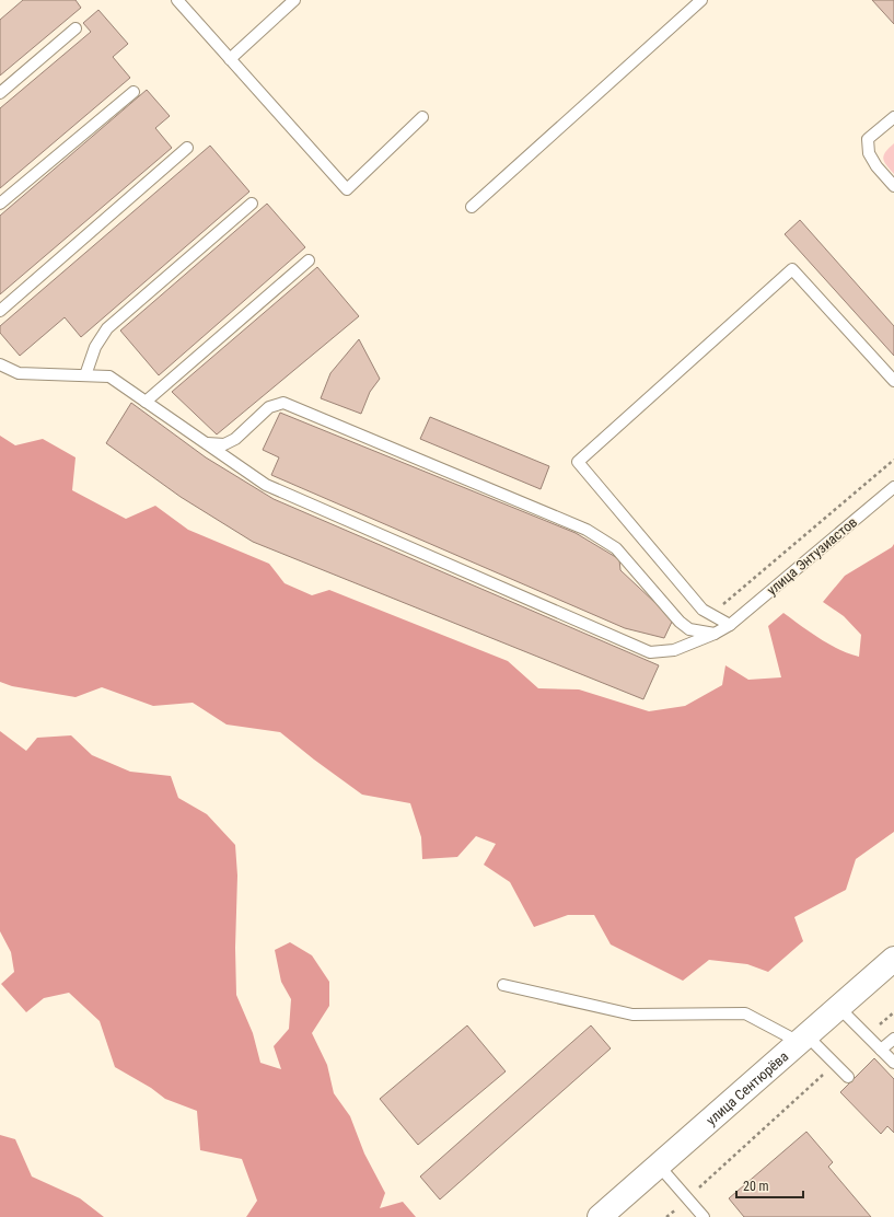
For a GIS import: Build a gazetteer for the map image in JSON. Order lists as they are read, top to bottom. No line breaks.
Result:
{"streets":{"main road":["улица Сентюрёва"],"lane":["улица Энтузиастов"]},"scale_bar":"20 m"}
